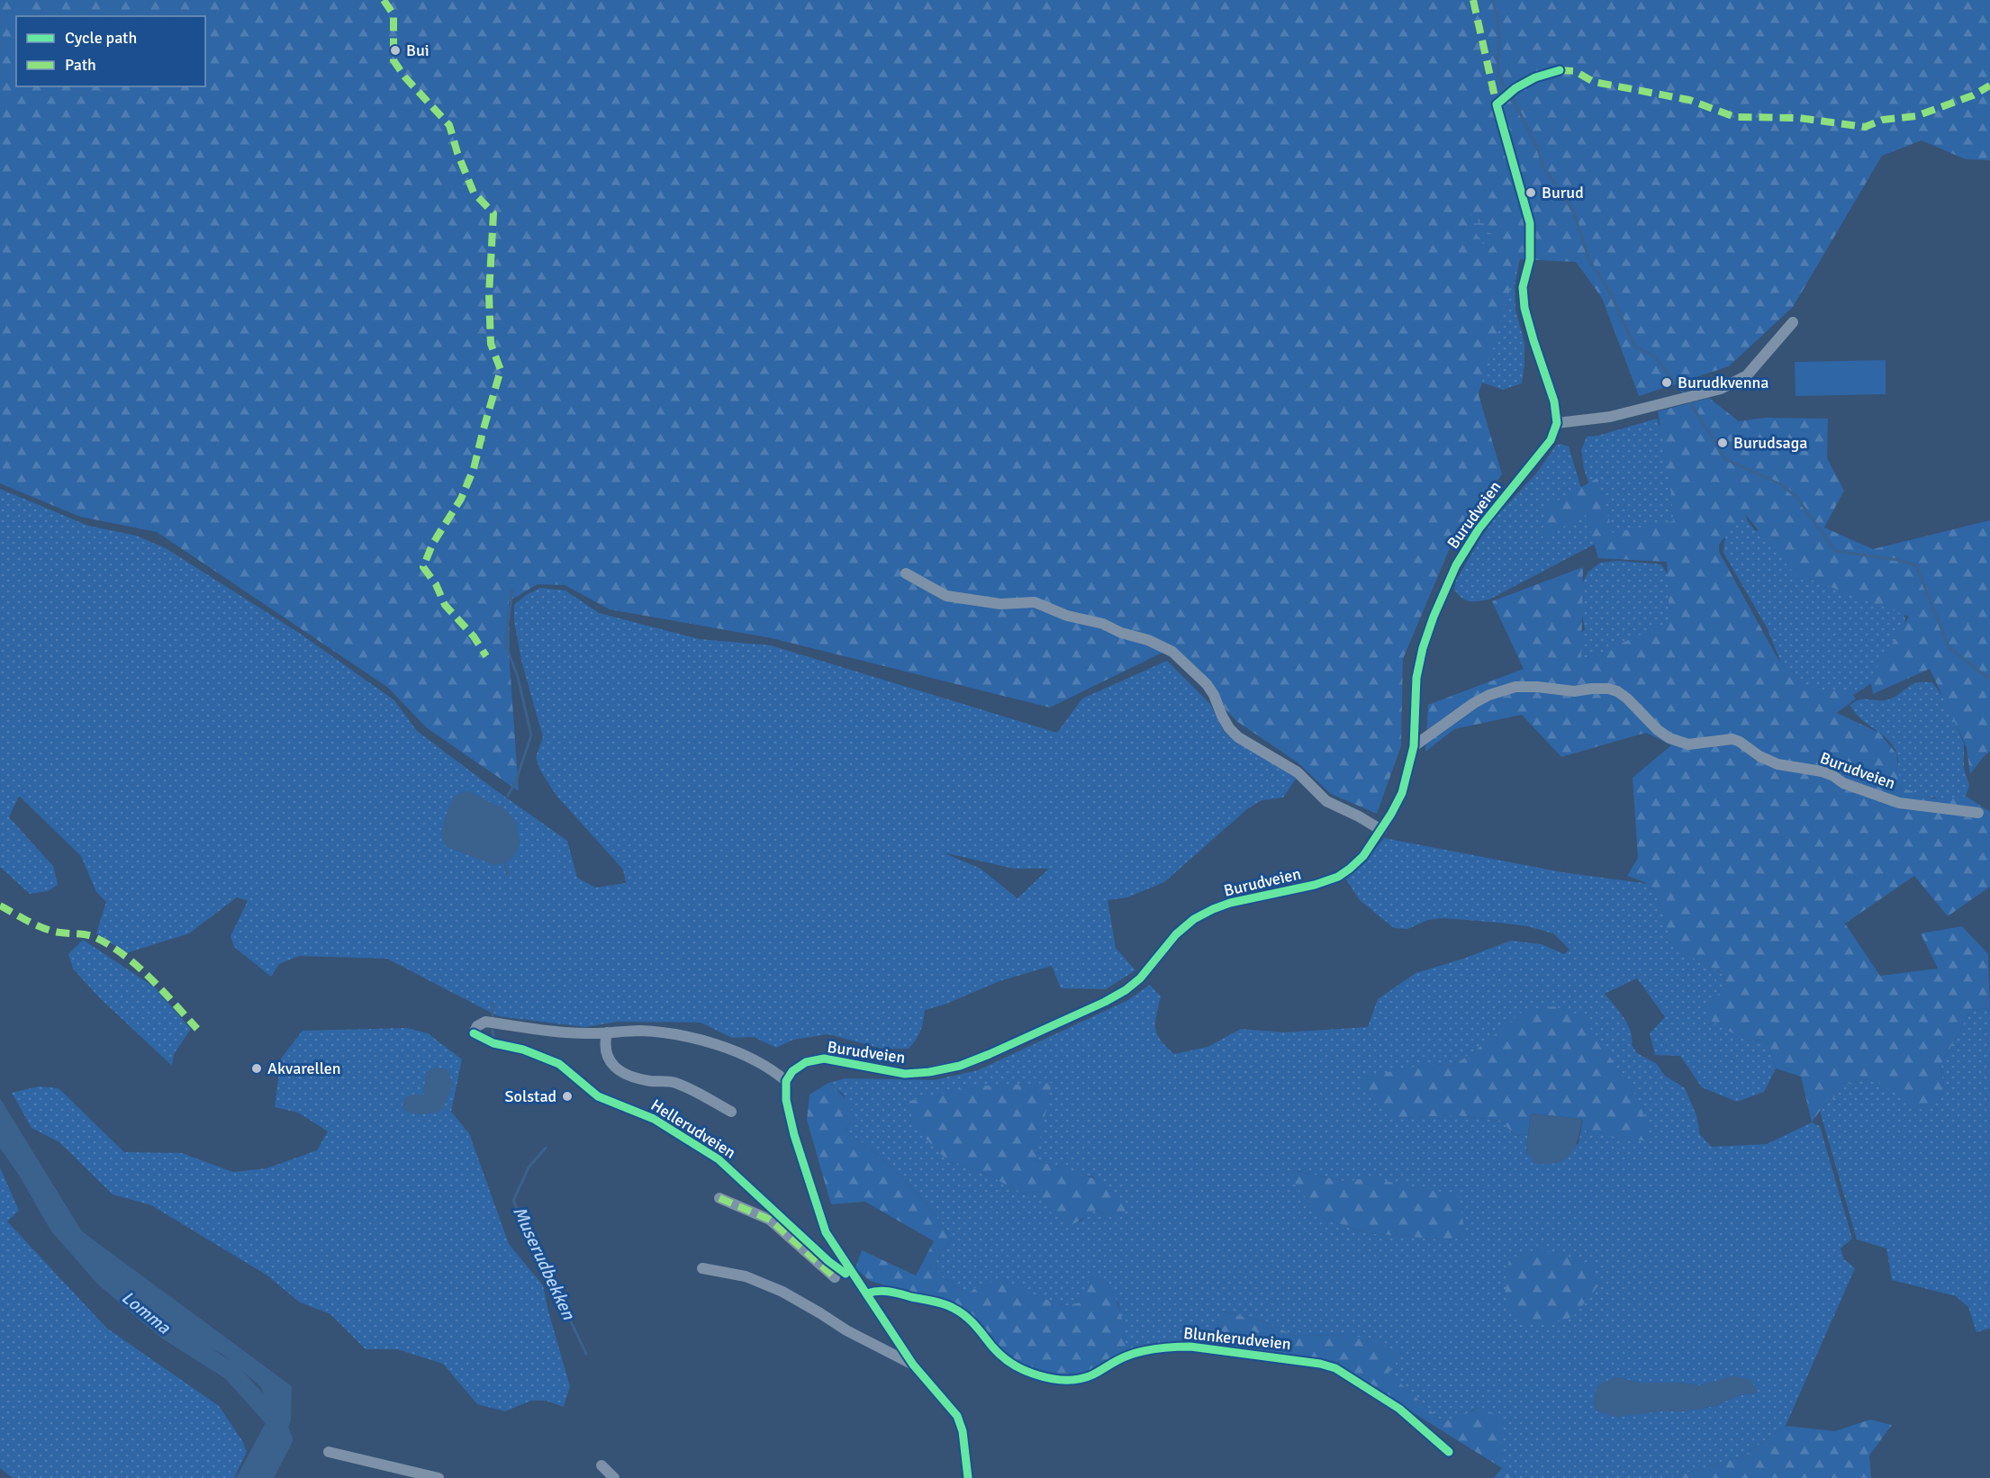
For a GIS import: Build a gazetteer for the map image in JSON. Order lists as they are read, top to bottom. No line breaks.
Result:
{"streets":{"street":["Burudveien","Blunkerudveien"],"cycle path":["Hellerudveien"]},"water":["Muserudbekken","Lomma"],"places":["Bui","Burud","Burudkvenna","Burudsaga","Akvarellen","Solstad"],"legend":["Cycle path","Path"]}
